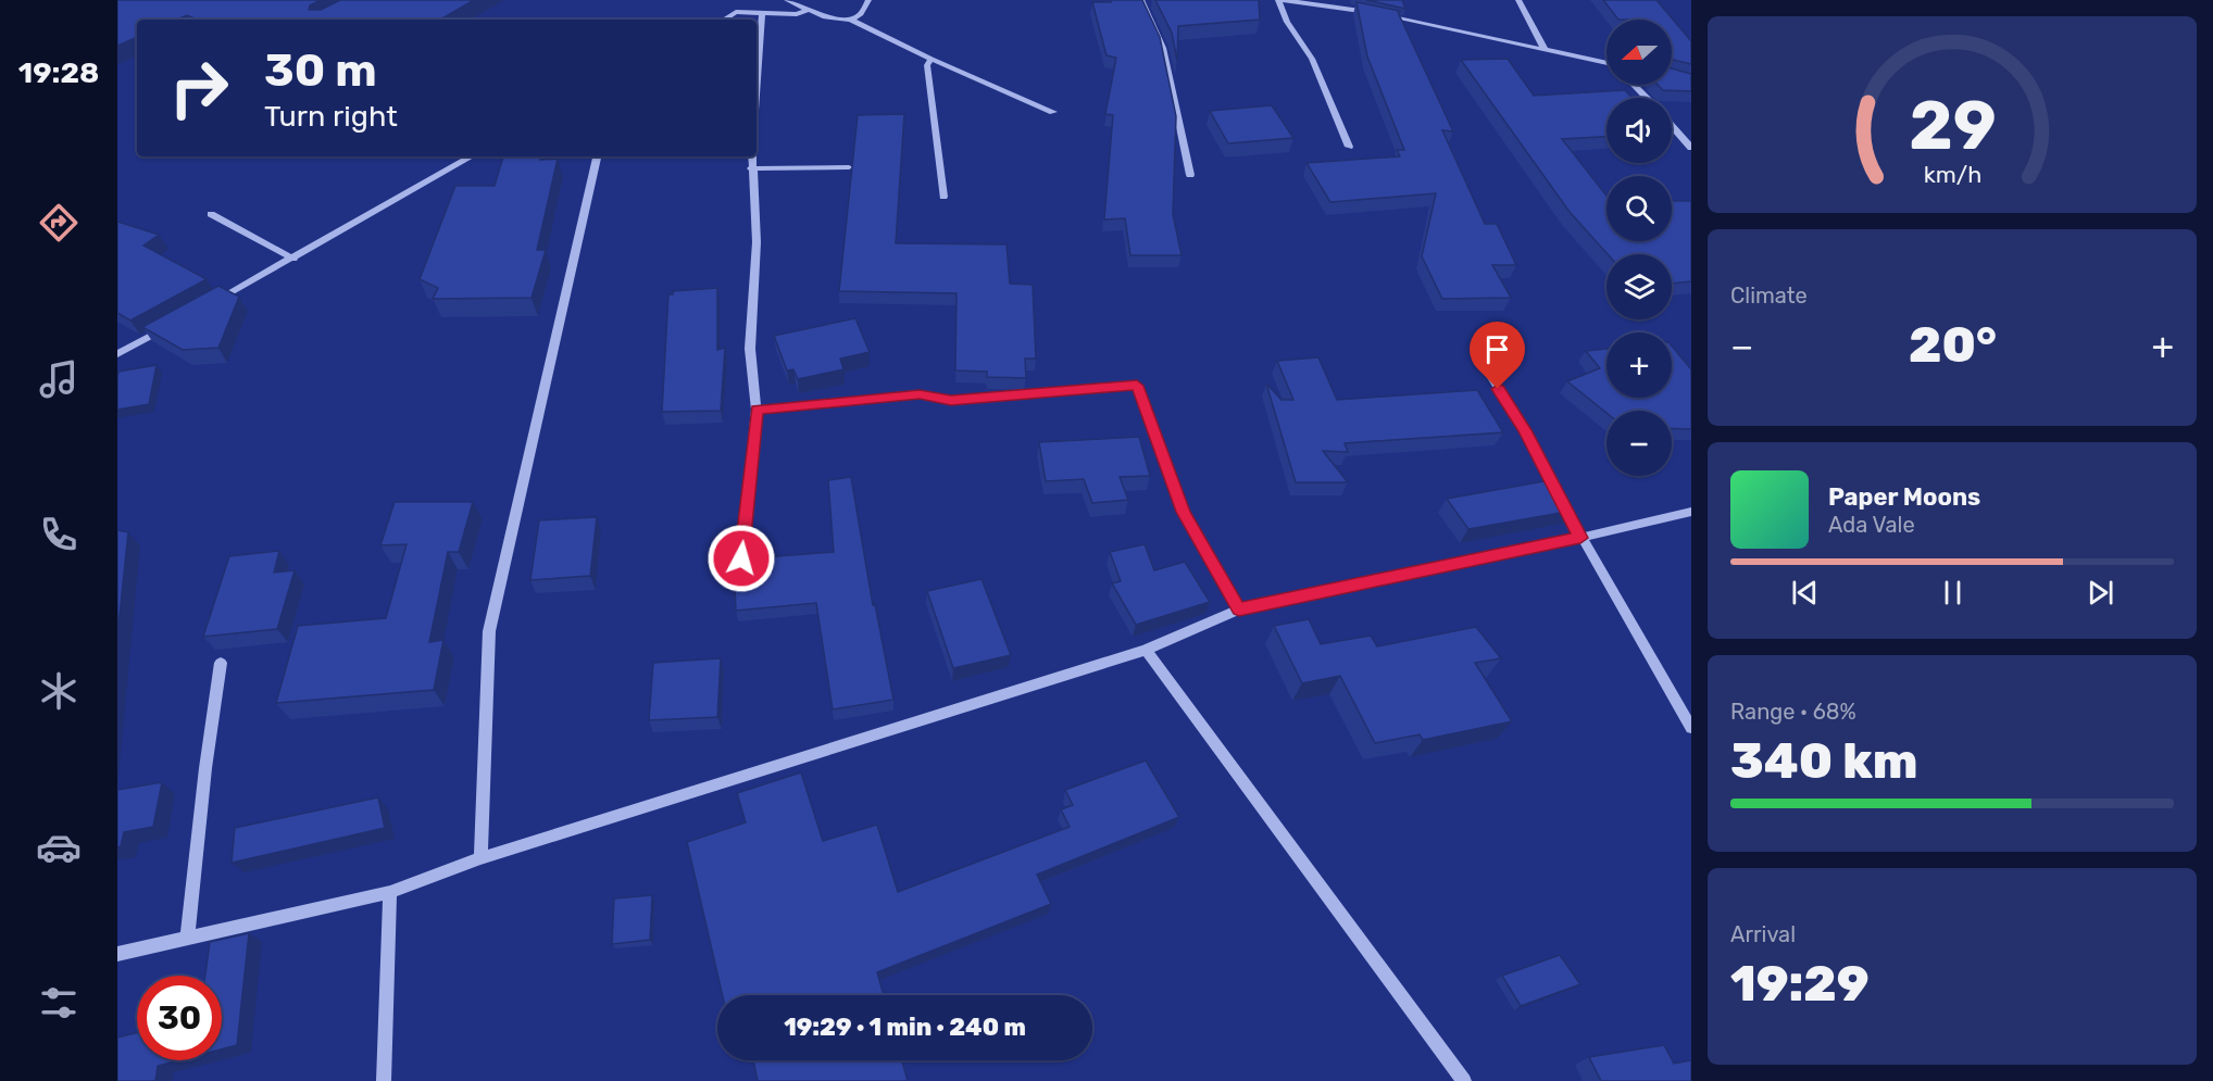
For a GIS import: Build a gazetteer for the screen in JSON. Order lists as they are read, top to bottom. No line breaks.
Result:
{"north":"left","page":{"tabs":"19:28","map_buttons":["+","−"],"turn":["30 m","Turn right"],"tile":["Climate",["Range · 68%","340 km"],["Arrival","19:29"]],"heat":["−","20°","+"],"song":["Paper Moons","Ada Vale"],"limit":"30","trip":"19:29 · 1 min · 240 m","gauge":["29","km/h"]}}
